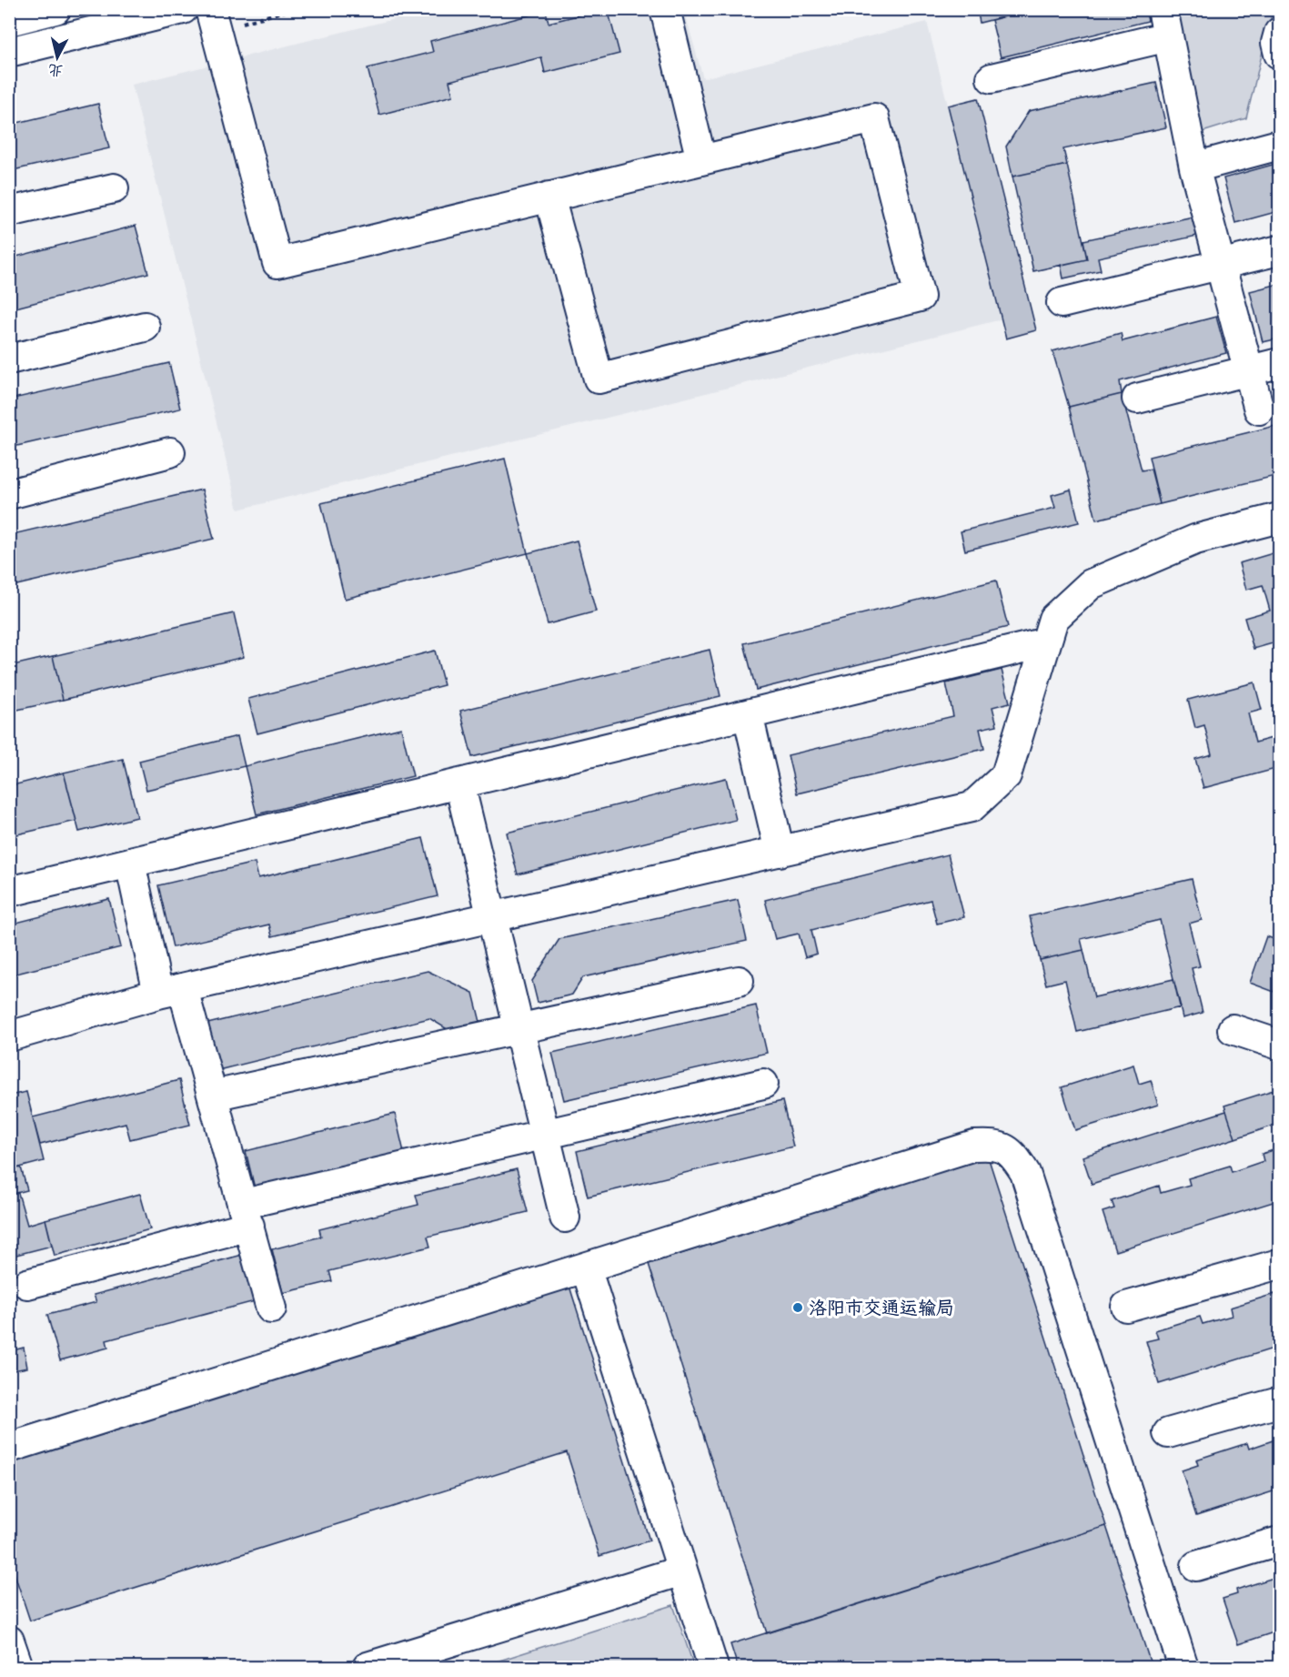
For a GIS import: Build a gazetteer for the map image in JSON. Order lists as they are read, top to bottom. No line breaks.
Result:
{"places":["洛阳市交通运输局"],"north":"bottom"}
